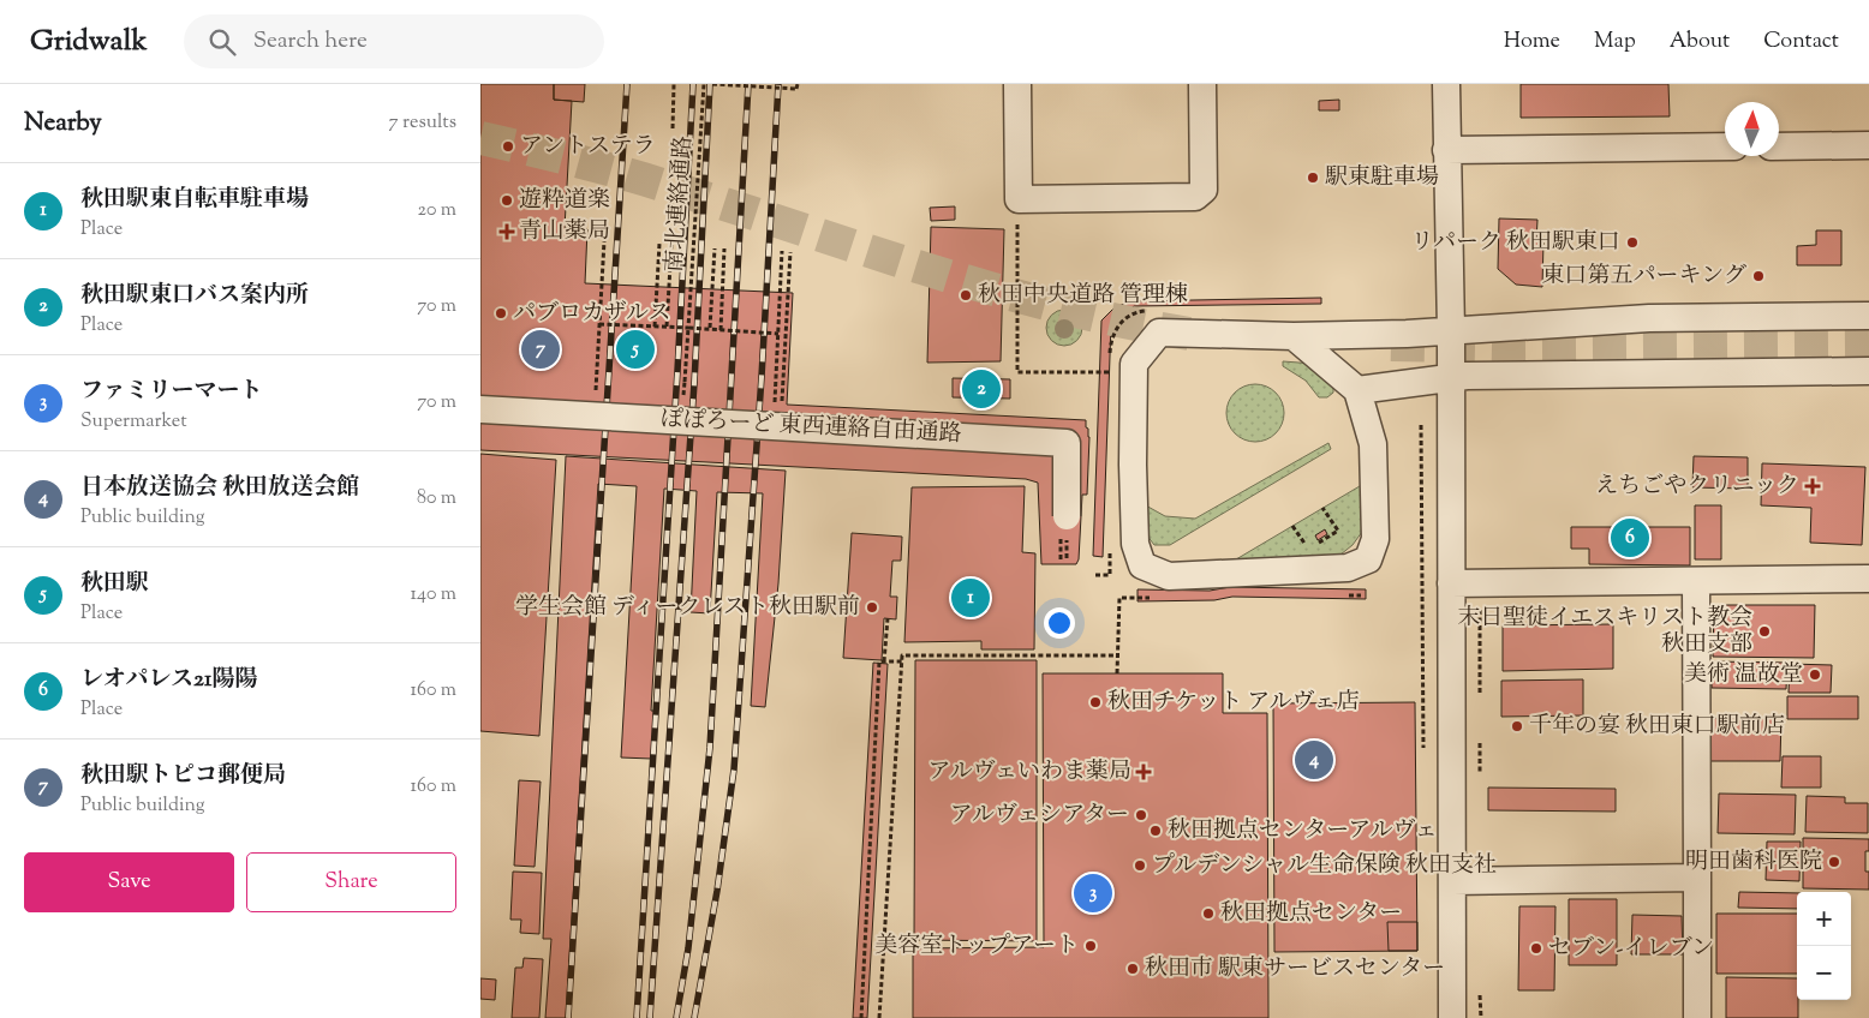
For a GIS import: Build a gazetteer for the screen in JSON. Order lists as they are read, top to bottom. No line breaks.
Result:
{"streets":{"street":["ぽぽろーど 東西連絡自由通路"],"path":["南北連絡通路"]},"places":{"other":["アントステラ","駅東駐車場","遊粋道楽","リパーク 秋田駅東口","東口第五パーキング","秋田中央道路 管理棟","パブロカザルス","学生会館 ディークレスト秋田駅前","末日聖徒イエスキリスト教会 秋田支部","美術 温故堂","秋田チケット アルヴェ店","千年の宴 秋田東口駅前店","アルヴェシアター","秋田拠点センターアルヴェ","明田歯科医院","プルデンシャル生命保険 秋田支社","秋田拠点センター","美容室トップアート","セブン-イレブン","秋田市 駅東サービスセンター"],"health":["青山薬局","えちごやクリニック","アルヴェいわま薬局"]},"north":"top","page":{"header":"Gridwalk","search":"Search here","nav":["Home","Map","About","Contact"],"heading":["Nearby","7 results"],"list":[{"mark":"1","name":"秋田駅東自転車駐車場","note":"Place","value":"20 m"},{"mark":"2","name":"秋田駅東口バス案内所","note":"Place","value":"70 m"},{"mark":"3","name":"ファミリーマート","note":"Supermarket","value":"70 m"},{"mark":"4","name":"日本放送協会 秋田放送会館","note":"Public building","value":"80 m"},{"mark":"5","name":"秋田駅","note":"Place","value":"140 m"},{"mark":"6","name":"レオパレス21陽陽","note":"Place","value":"160 m"},{"mark":"7","name":"秋田駅トピコ郵便局","note":"Public building","value":"160 m"}],"pins":["5","7","2","6","1","4","3"],"buttons":["Save","Share"],"map_buttons":["+","−"]}}
